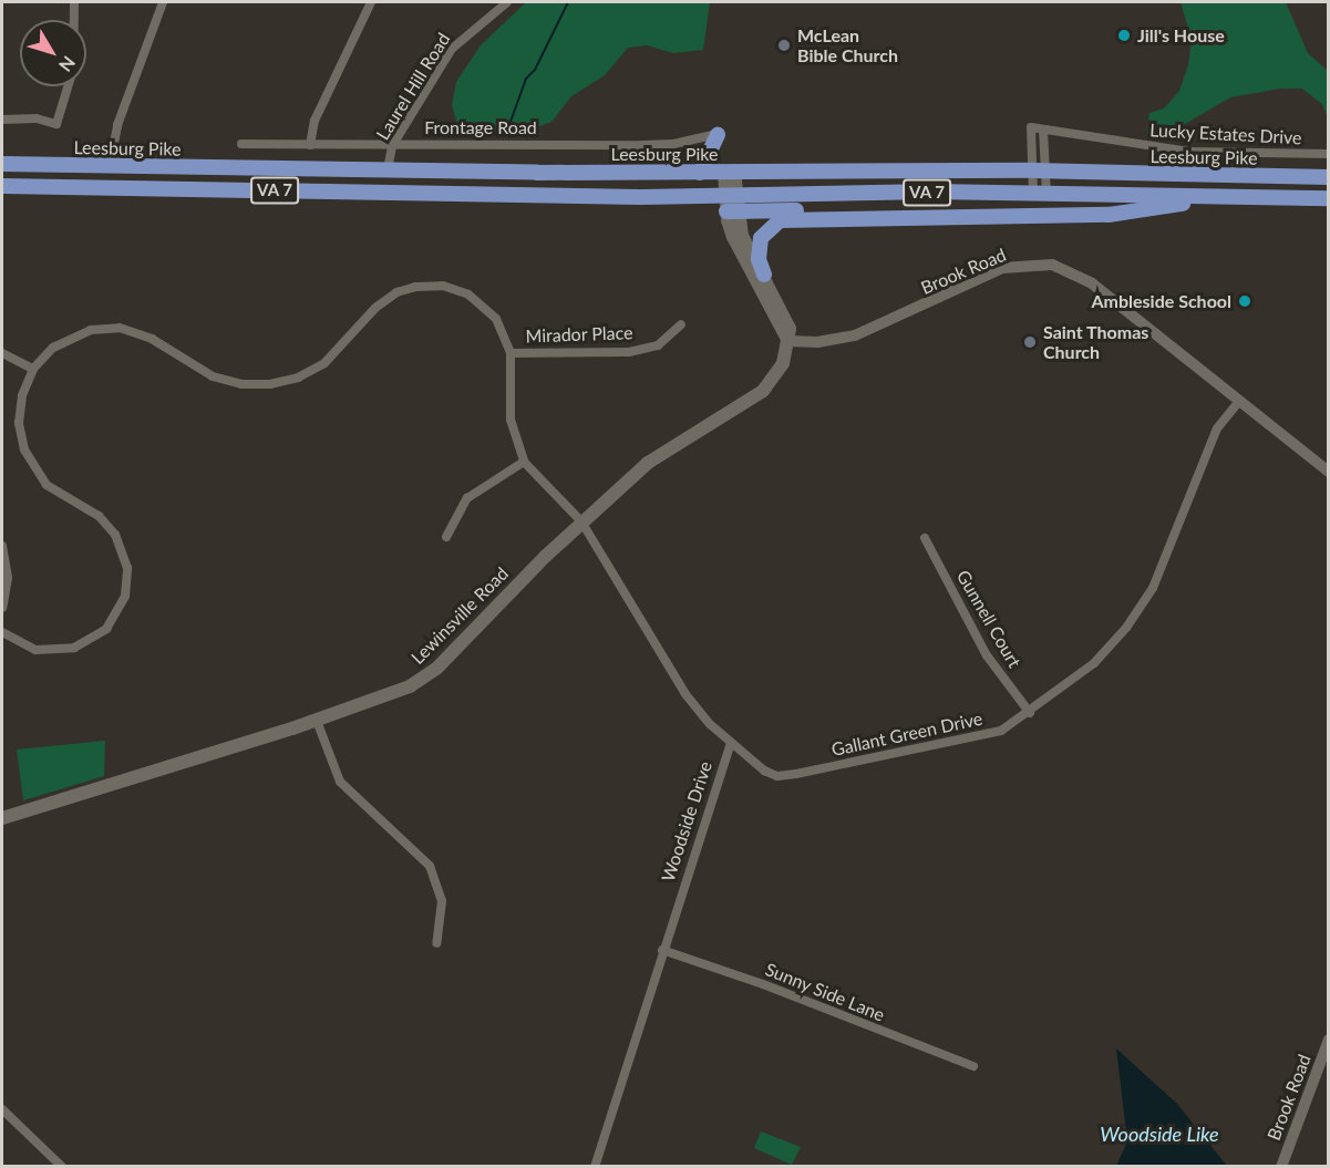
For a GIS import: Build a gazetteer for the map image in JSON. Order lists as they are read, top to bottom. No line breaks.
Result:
{"streets":{"highway":["Leesburg Pike","VA 7"],"main road":["Lewinsville Road"],"street":["Laurel Hill Road","Frontage Road","Lucky Estates Drive","Brook Road","Mirador Place","Gunnell Court","Gallant Green Drive","Woodside Drive","Sunny Side Lane"]},"crossings":[["Laurel Hill Road","Frontage Road"],["Laurel Hill Road","Leesburg Pike"],["Lucky Estates Drive","Leesburg Pike"],["Lucky Estates Drive","VA 7"],["Leesburg Pike","Lewinsville Road"],["VA 7","Lewinsville Road"],["Brook Road","Lewinsville Road"],["Brook Road","Gallant Green Drive"],["Lewinsville Road","Woodside Drive"],["Gunnell Court","Gallant Green Drive"],["Gallant Green Drive","Woodside Drive"],["Woodside Drive","Sunny Side Lane"]],"water":["Woodside Like"],"places":["Jill's House","McLean Bible Church","Ambleside School","Saint Thomas Church"],"north":"bottom right"}
